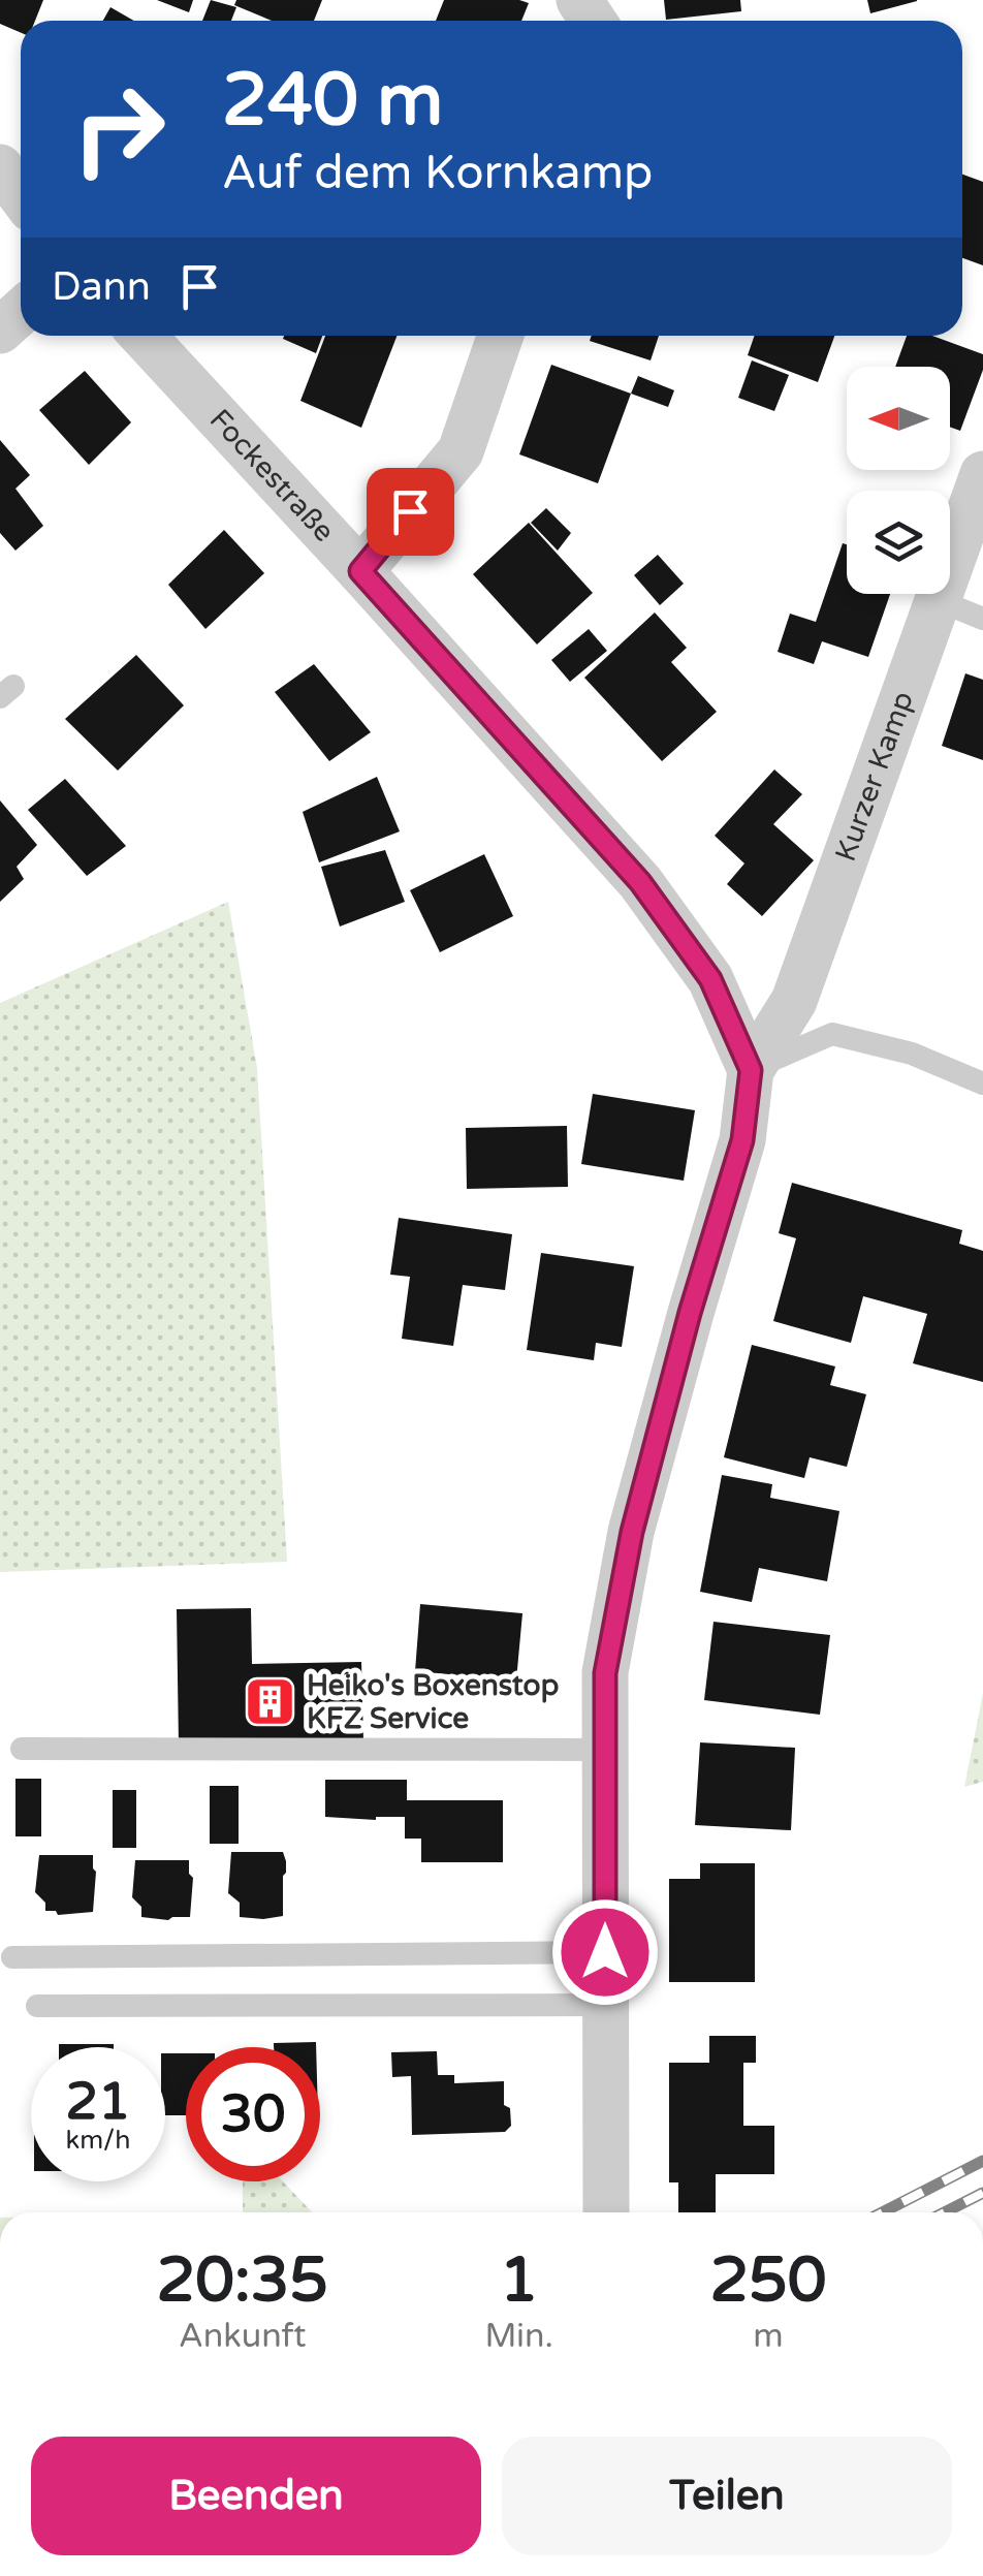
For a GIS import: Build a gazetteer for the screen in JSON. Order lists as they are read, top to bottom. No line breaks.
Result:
{"streets":{"street":["Fockestraße","Kurzer Kamp"]},"crossings":[["Fockestraße","Kurzer Kamp"]],"places":{"building":["Heiko's Boxenstop KFZ Service"]},"north":"left","page":{"turn":["240 m","Auf dem Kornkamp"],"then":"Dann","speed":"21 km/h","limit":"30","eta":["20:35","Ankunft","1","Min.","250","m"],"buttons":["Beenden","Teilen"]}}
